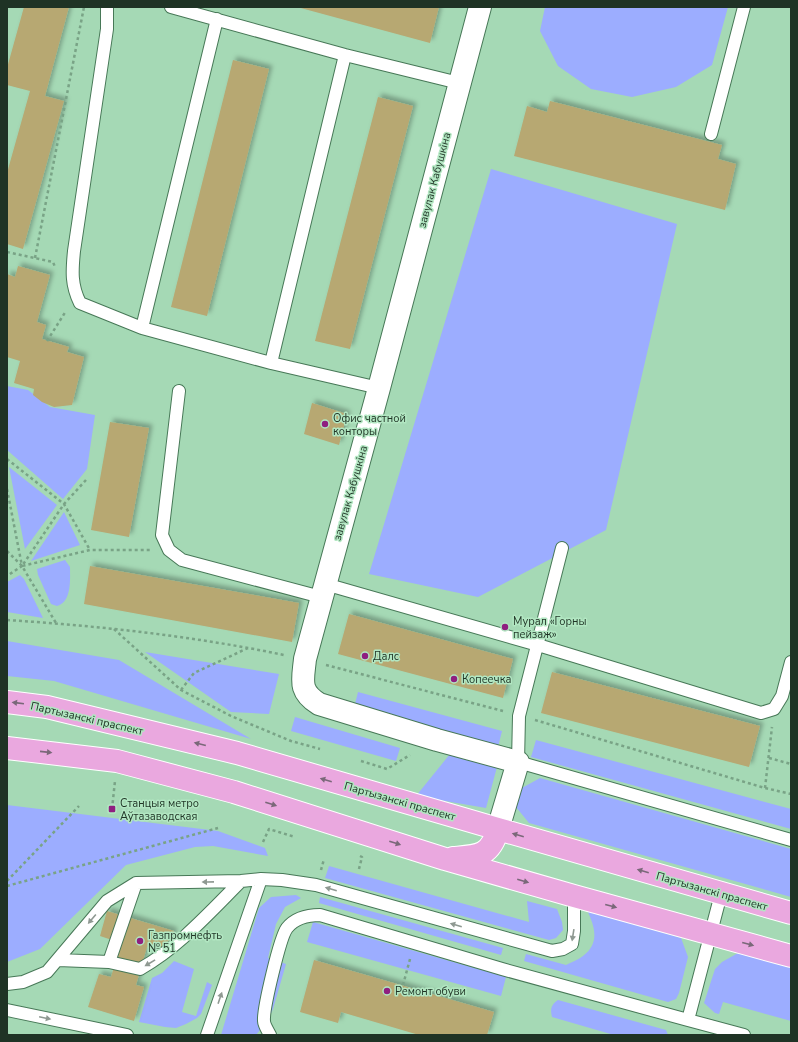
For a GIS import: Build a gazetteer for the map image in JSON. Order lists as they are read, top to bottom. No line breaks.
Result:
{"streets":{"main road":["Партызанскі праспект"],"street":["завулак Кабушкіна"]},"places":{"other":["Офис частной конторы","Мурал «Горны пейзаж»","Далс","Копеечка","Газпромнефть № 51","Ремонт обуви"],"transit":["Станцыя метро Аўтазаводская"]}}
